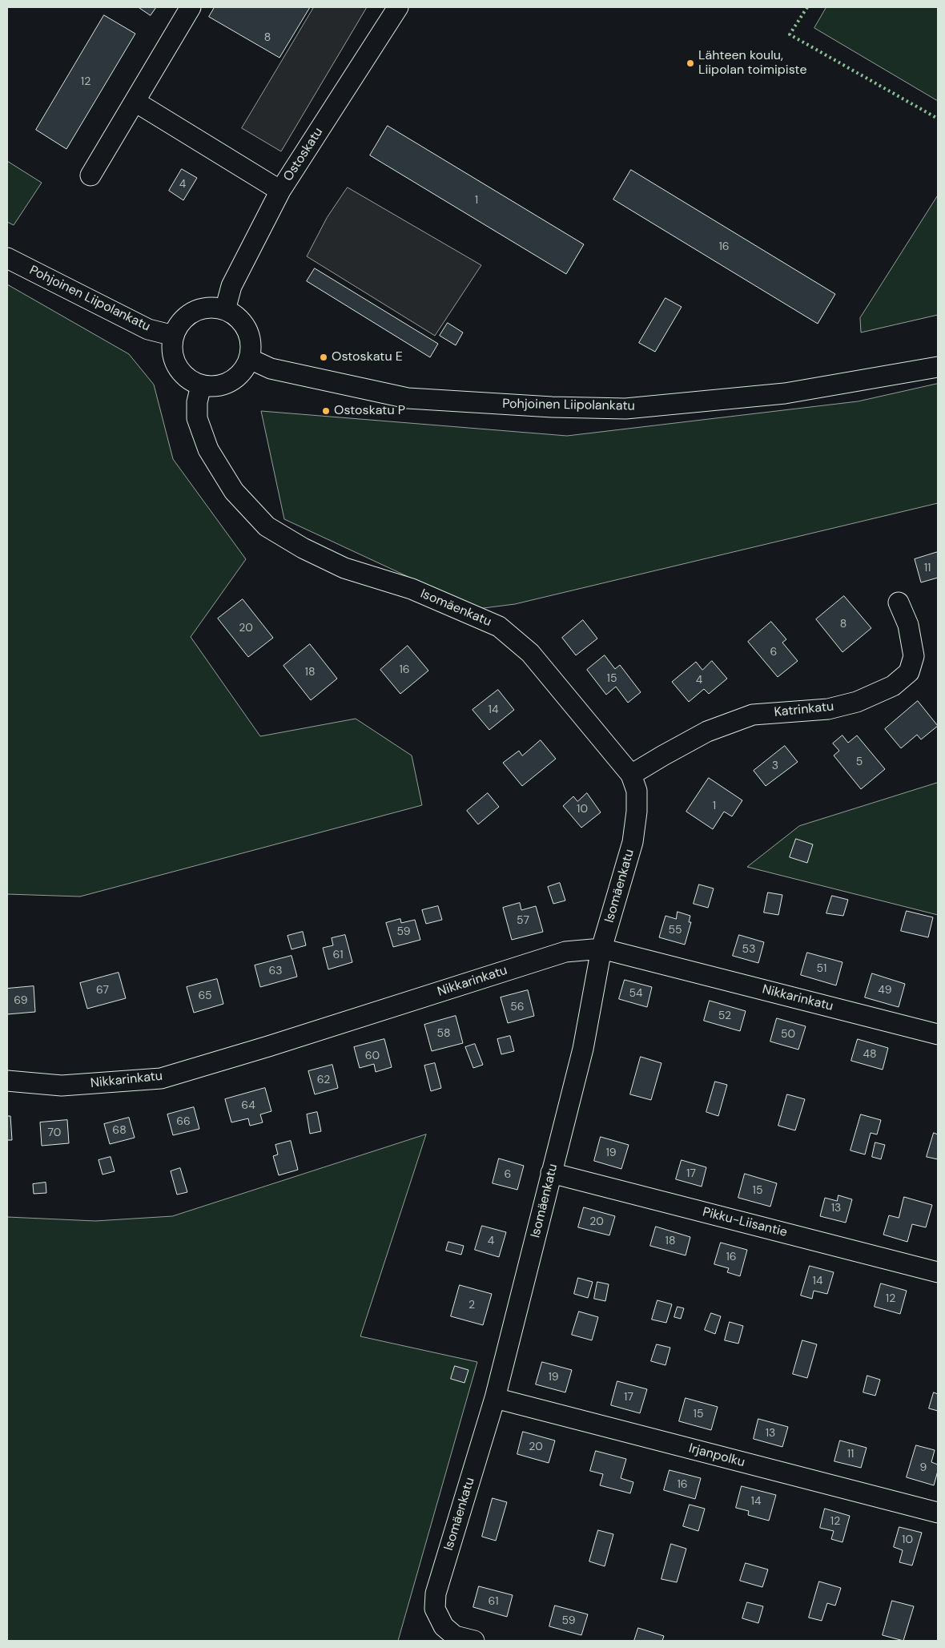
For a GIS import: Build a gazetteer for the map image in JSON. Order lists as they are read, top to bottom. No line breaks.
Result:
{"streets":{"street":["Ostoskatu","Pohjoinen Liipolankatu","Isomäenkatu","Katrinkatu","Nikkarinkatu","Pikku-Liisantie","Irjanpolku"]},"crossings":[["Ostoskatu","Pohjoinen Liipolankatu"],["Ostoskatu","Isomäenkatu"],["Pohjoinen Liipolankatu","Isomäenkatu"],["Isomäenkatu","Katrinkatu"],["Isomäenkatu","Nikkarinkatu"],["Isomäenkatu","Pikku-Liisantie"],["Isomäenkatu","Irjanpolku"]],"places":["Lähteen koulu, Liipolan toimipiste","Ostoskatu E","Ostoskatu P"],"house_numbers":["8","12","4","1","16","11","8","20","6","16","18","15","4","14","5","3","1","10","57","55","59","53","61","51","63","67","49","54","65","69","56","52","58","50","48","60","62","64","66","68","70","19","17","6","15","13","20","4","18","16","14","12","2","19","17","15","13","20","11","9","16","14","12","10","61","59"]}
